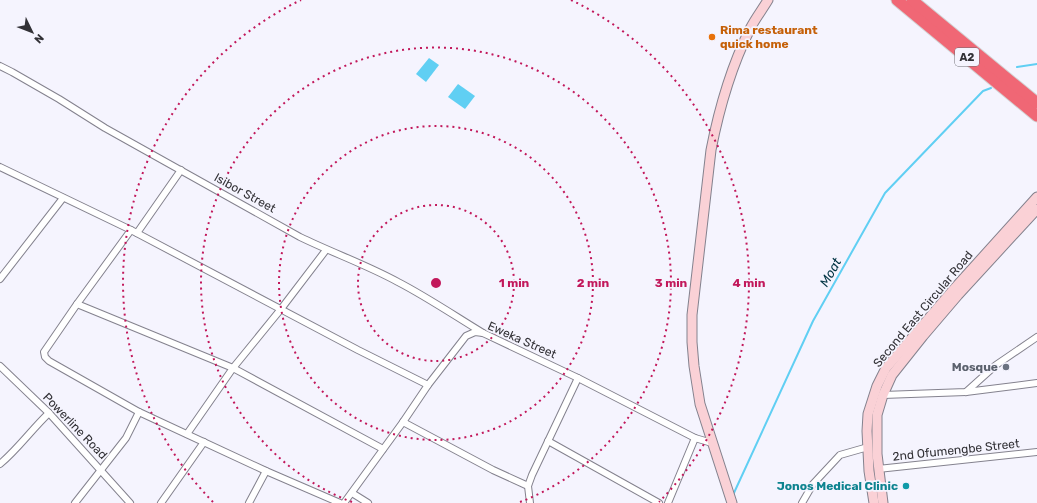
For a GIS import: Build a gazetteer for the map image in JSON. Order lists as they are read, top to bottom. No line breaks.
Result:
{"streets":{"highway":["A2"],"main road":["Second East Circular Road"],"street":["Isibor Street","Eweka Street","Powerline Road","2nd Ofumengbe Street"]},"crossings":[["Isibor Street","Eweka Street"],["Second East Circular Road","2nd Ofumengbe Street"]],"water":["Moat"],"places":["Rima restaurant quick home","Mosque","Jonos Medical Clinic"],"north":"bottom right","rings":["1 min","2 min","3 min","4 min"]}
